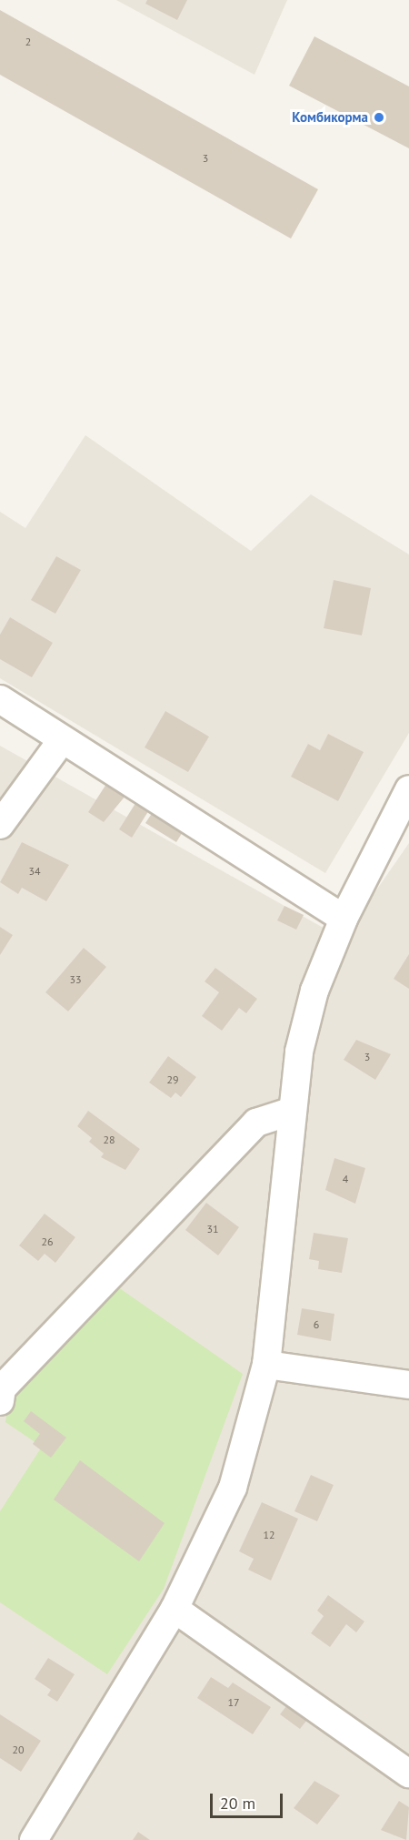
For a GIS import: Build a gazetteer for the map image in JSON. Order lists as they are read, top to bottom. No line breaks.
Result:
{"places":["Комбикорма"],"house_numbers":["2","3","34","33","3","29","28","4","31","26","6","12","17","20"],"scale_bar":"20 m"}
